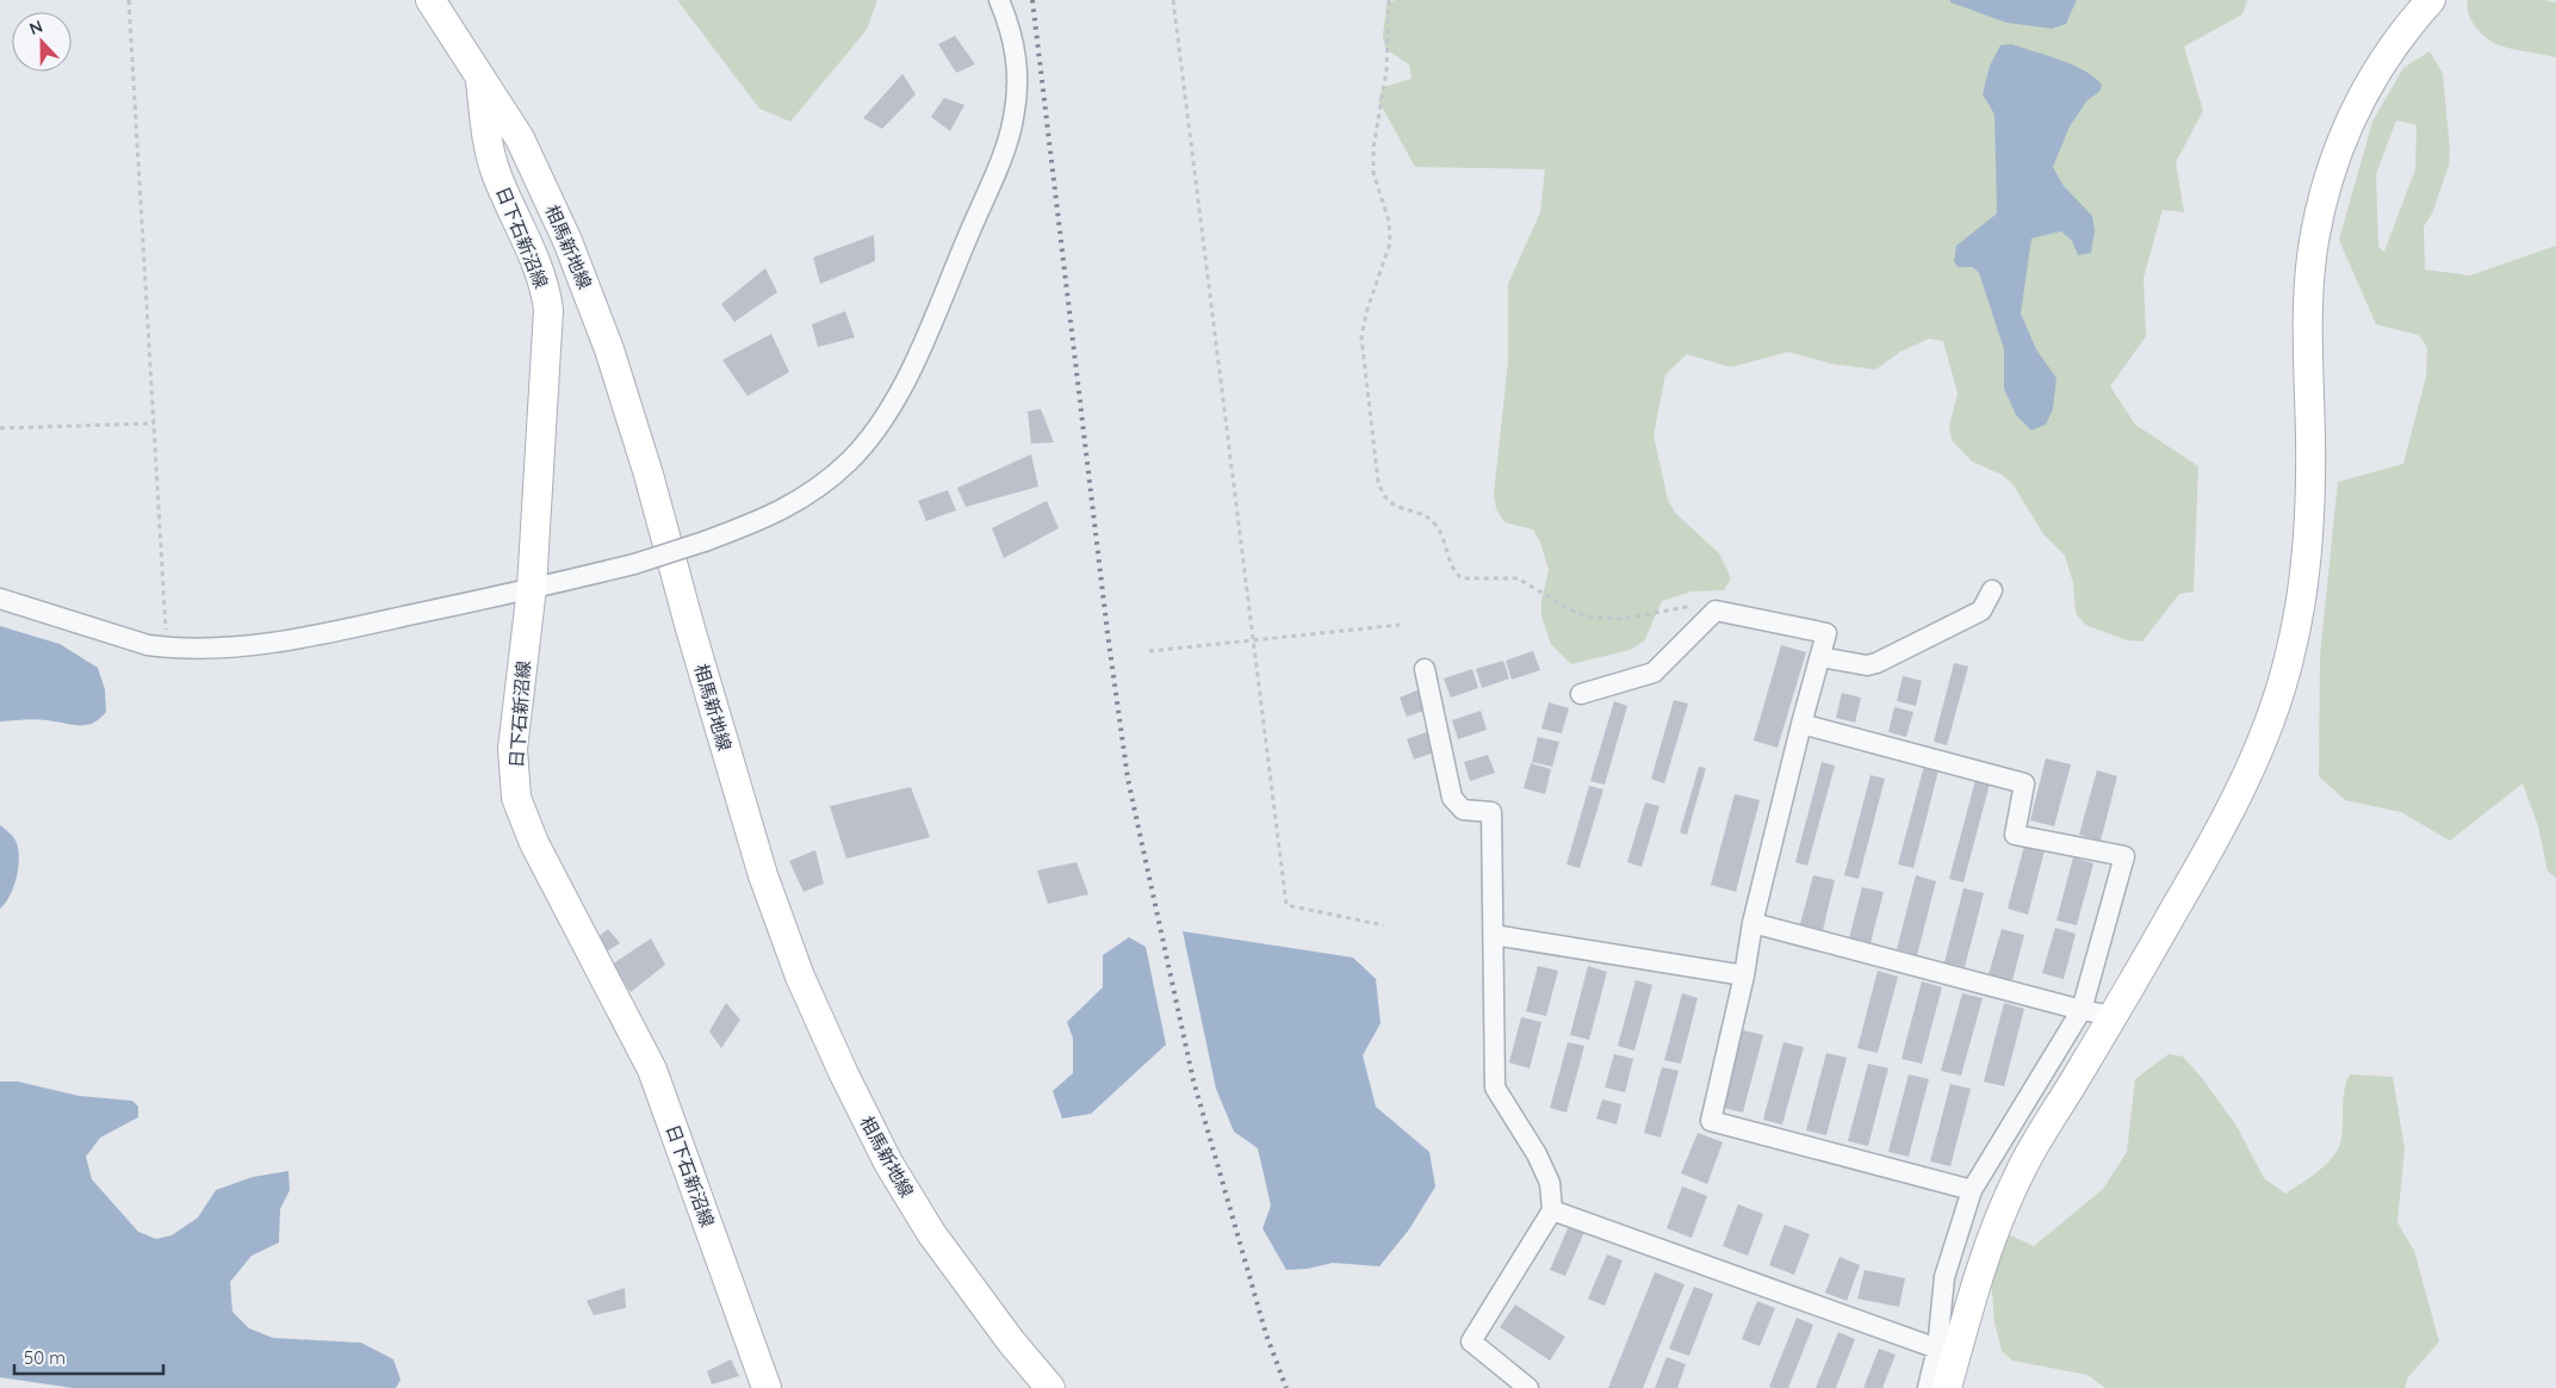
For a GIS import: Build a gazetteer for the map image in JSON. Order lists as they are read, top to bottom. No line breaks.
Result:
{"streets":{"main road":["日下石新沼線","相馬新地線"]},"crossings":[["日下石新沼線","相馬新地線"]],"scale_bar":"50 m","north":"top"}
